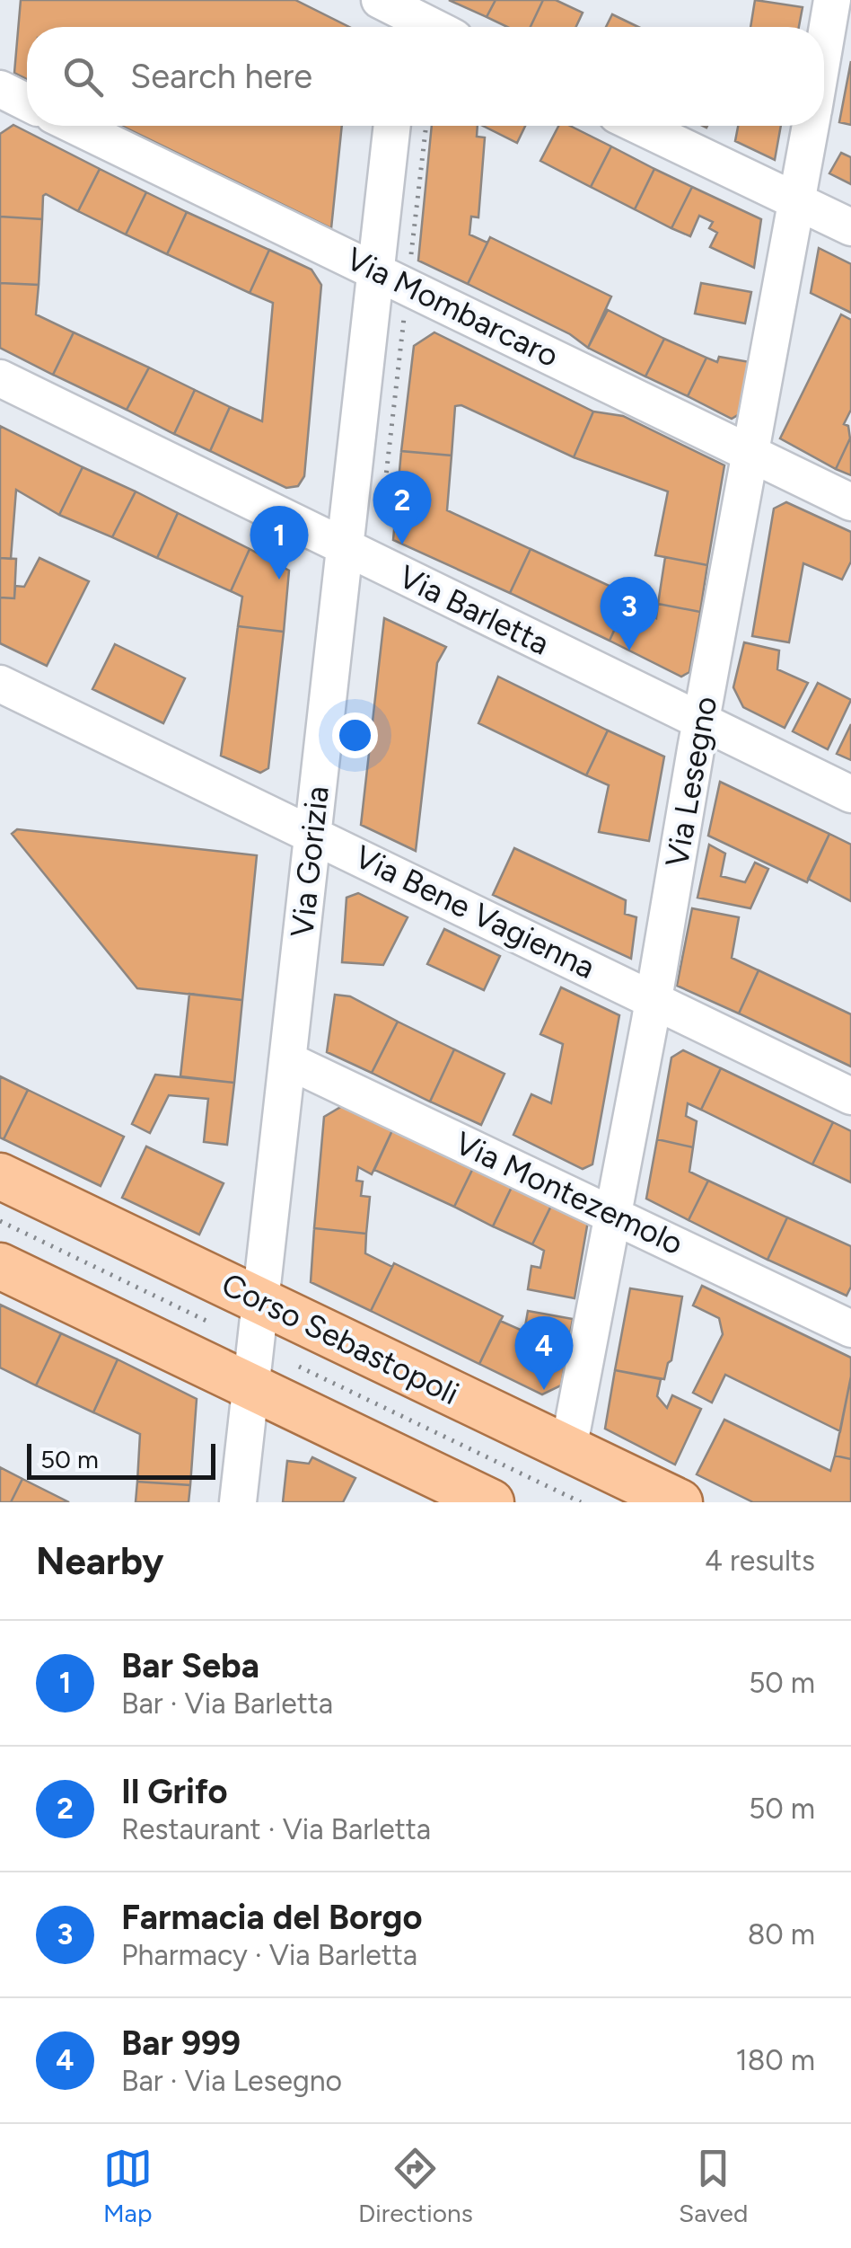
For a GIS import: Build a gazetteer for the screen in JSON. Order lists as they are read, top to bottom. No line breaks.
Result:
{"streets":{"main road":["Corso Sebastopoli"],"street":["Via Mombarcaro","Via Barletta","Via Lesegno","Via Gorizia","Via Bene Vagienna","Via Montezemolo"]},"crossings":[["Via Mombarcaro","Via Lesegno"],["Via Mombarcaro","Via Gorizia"],["Via Barletta","Via Lesegno"],["Via Barletta","Via Gorizia"],["Via Lesegno","Via Bene Vagienna"],["Via Lesegno","Via Montezemolo"],["Via Lesegno","Corso Sebastopoli"],["Via Gorizia","Via Bene Vagienna"],["Via Gorizia","Via Montezemolo"],["Via Gorizia","Corso Sebastopoli"]],"scale_bar":"50 m","page":{"search":"Search here","pins":["2","1","3","4"],"scale":"50 m","heading":["Nearby","4 results"],"list":[{"mark":"1","name":"Bar Seba","note":"Bar · Via Barletta","value":"50 m"},{"mark":"2","name":"Il Grifo","note":"Restaurant · Via Barletta","value":"50 m"},{"mark":"3","name":"Farmacia del Borgo","note":"Pharmacy · Via Barletta","value":"80 m"},{"mark":"4","name":"Bar 999","note":"Bar · Via Lesegno","value":"180 m"}],"nav":["Map","Directions","Saved"]}}
